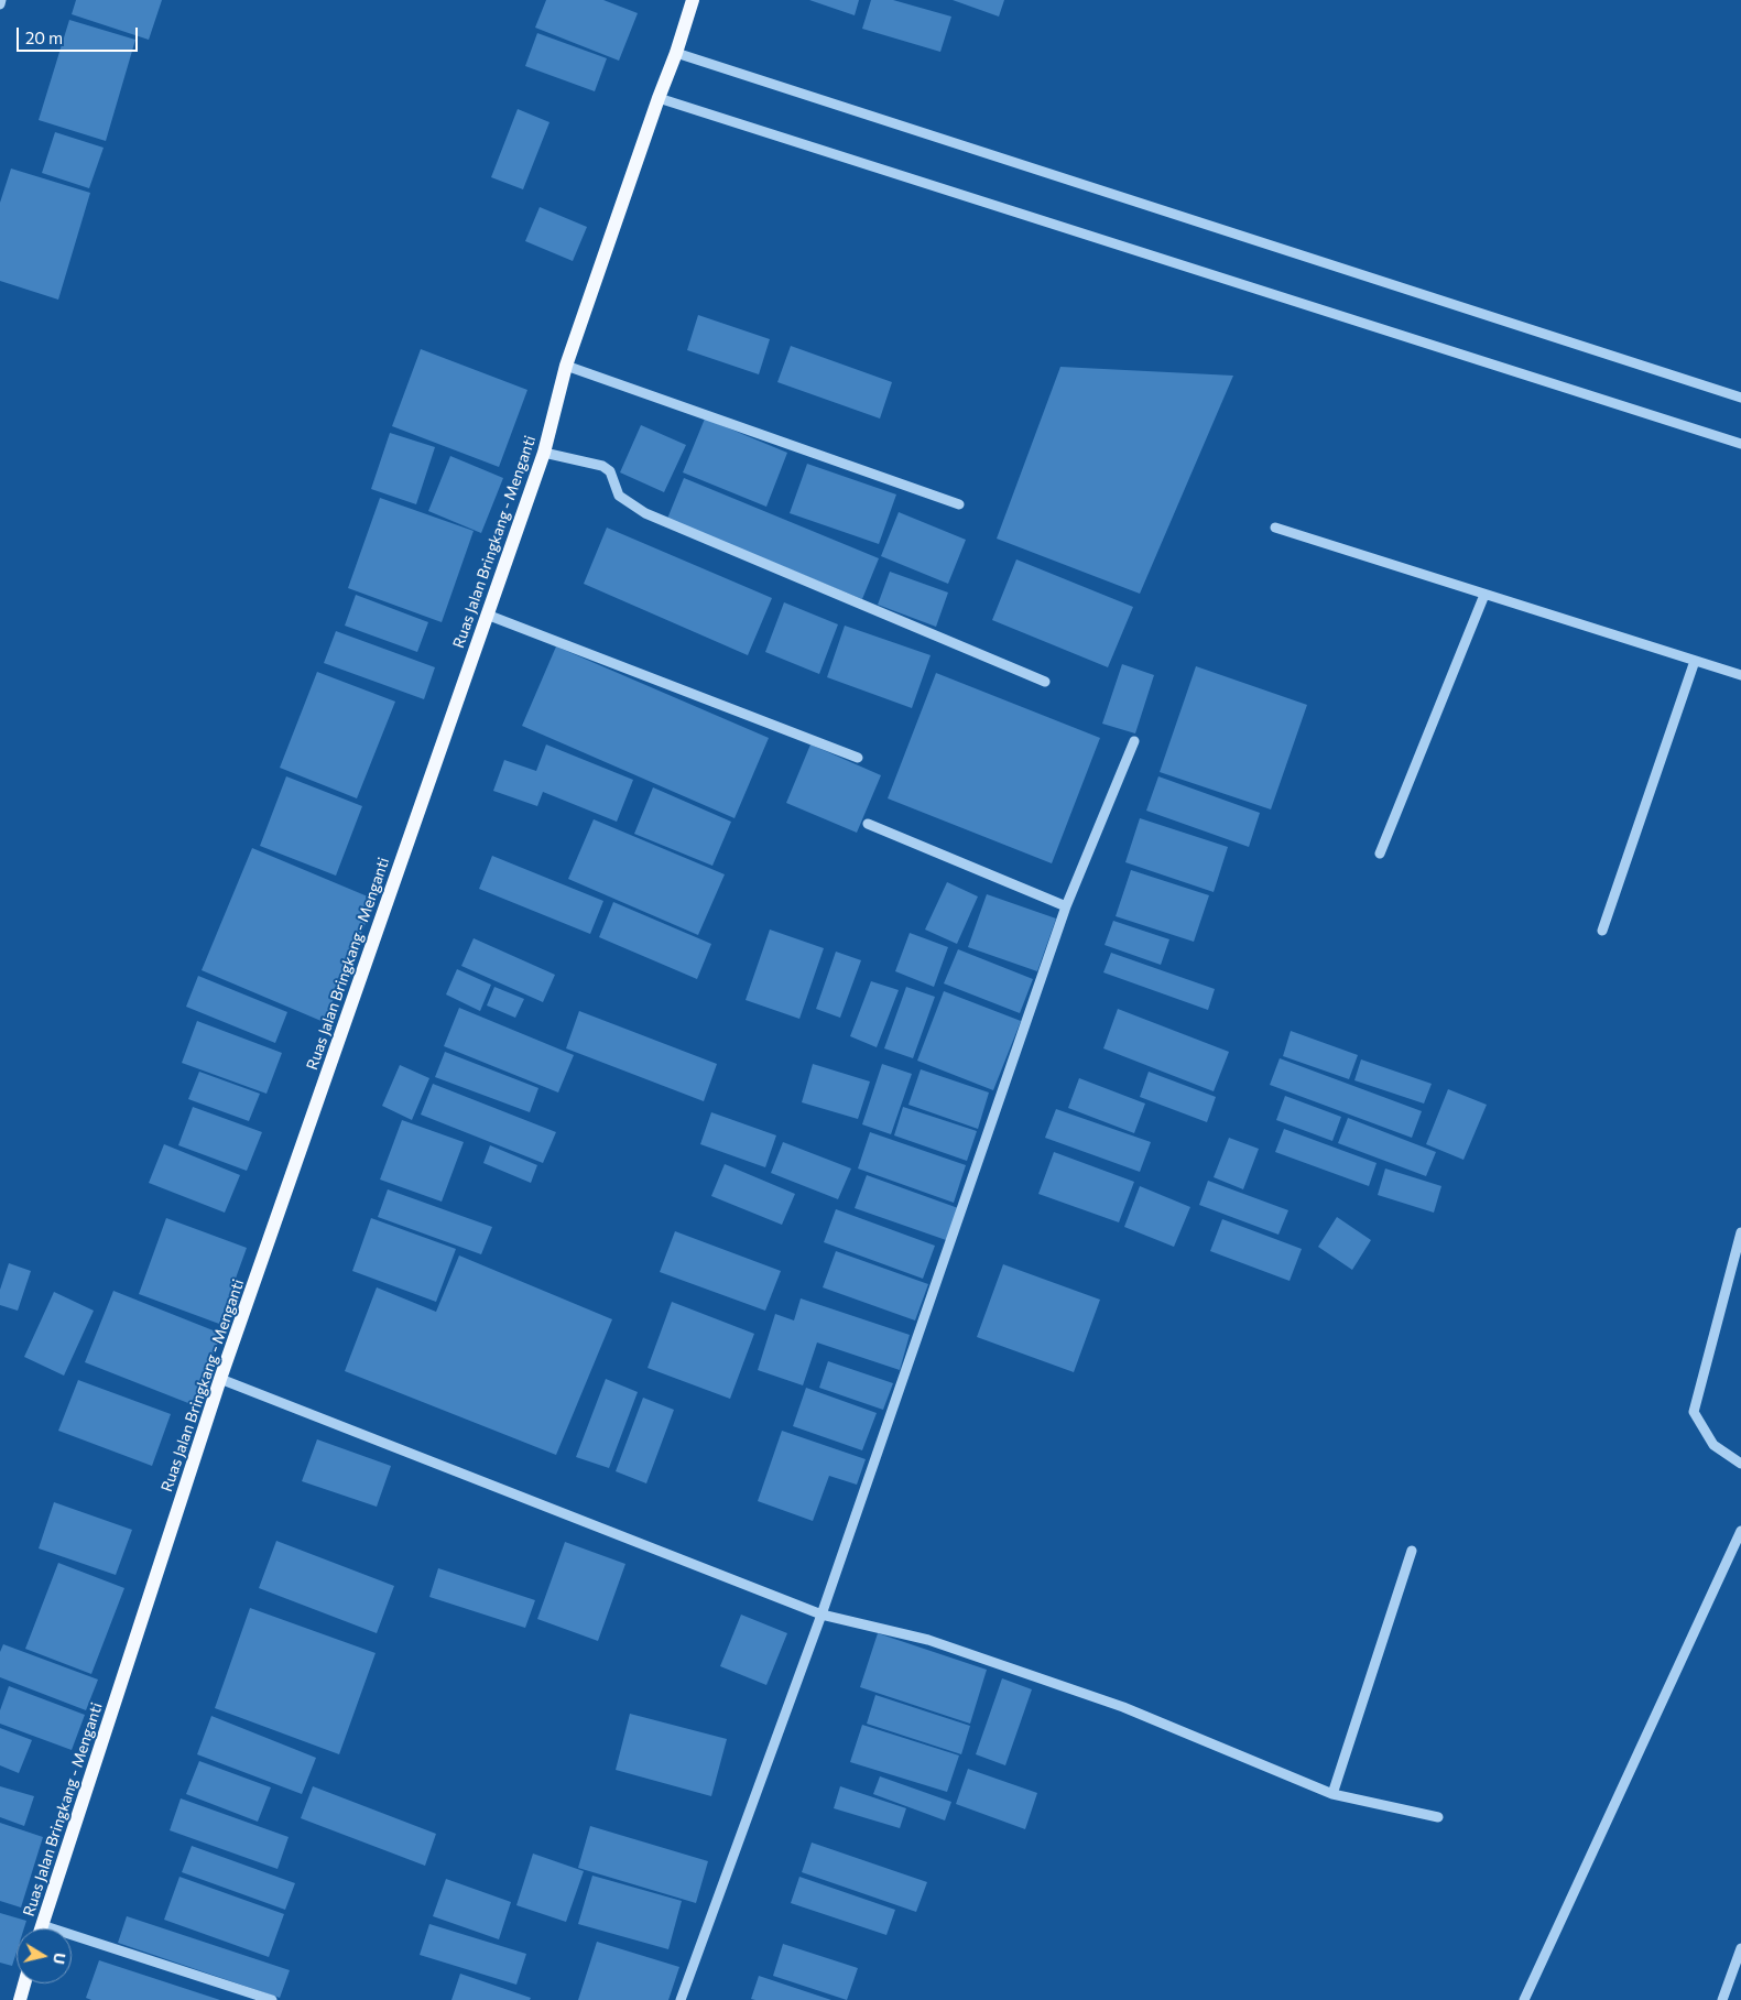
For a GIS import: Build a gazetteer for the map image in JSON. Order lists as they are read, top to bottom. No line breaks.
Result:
{"streets":{"main road":["Ruas Jalan Bringkang - Menganti"]},"scale_bar":"20 m","north":"right"}
